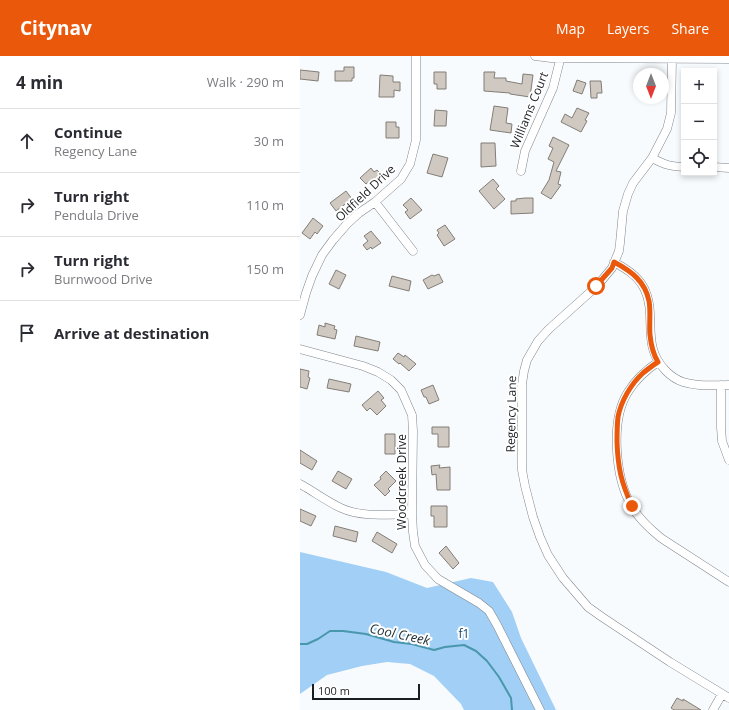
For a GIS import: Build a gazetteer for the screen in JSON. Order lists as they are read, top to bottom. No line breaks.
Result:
{"streets":{"street":["Williams Court","Oldfield Drive","Regency Lane","Woodcreek Drive"]},"water":["Cool Creek"],"parks":["f1"],"scale_bar":"100 m","north":"bottom","page":{"header":"Citynav","nav":["Map","Layers","Share"],"heading":["4 min","Walk · 290 m"],"map_buttons":["+","−"],"list":[["Continue","Regency Lane","30 m"],["Turn right","Pendula Drive","110 m"],["Turn right","Burnwood Drive","150 m"],"Arrive at destination"],"scale":"100 m"}}
